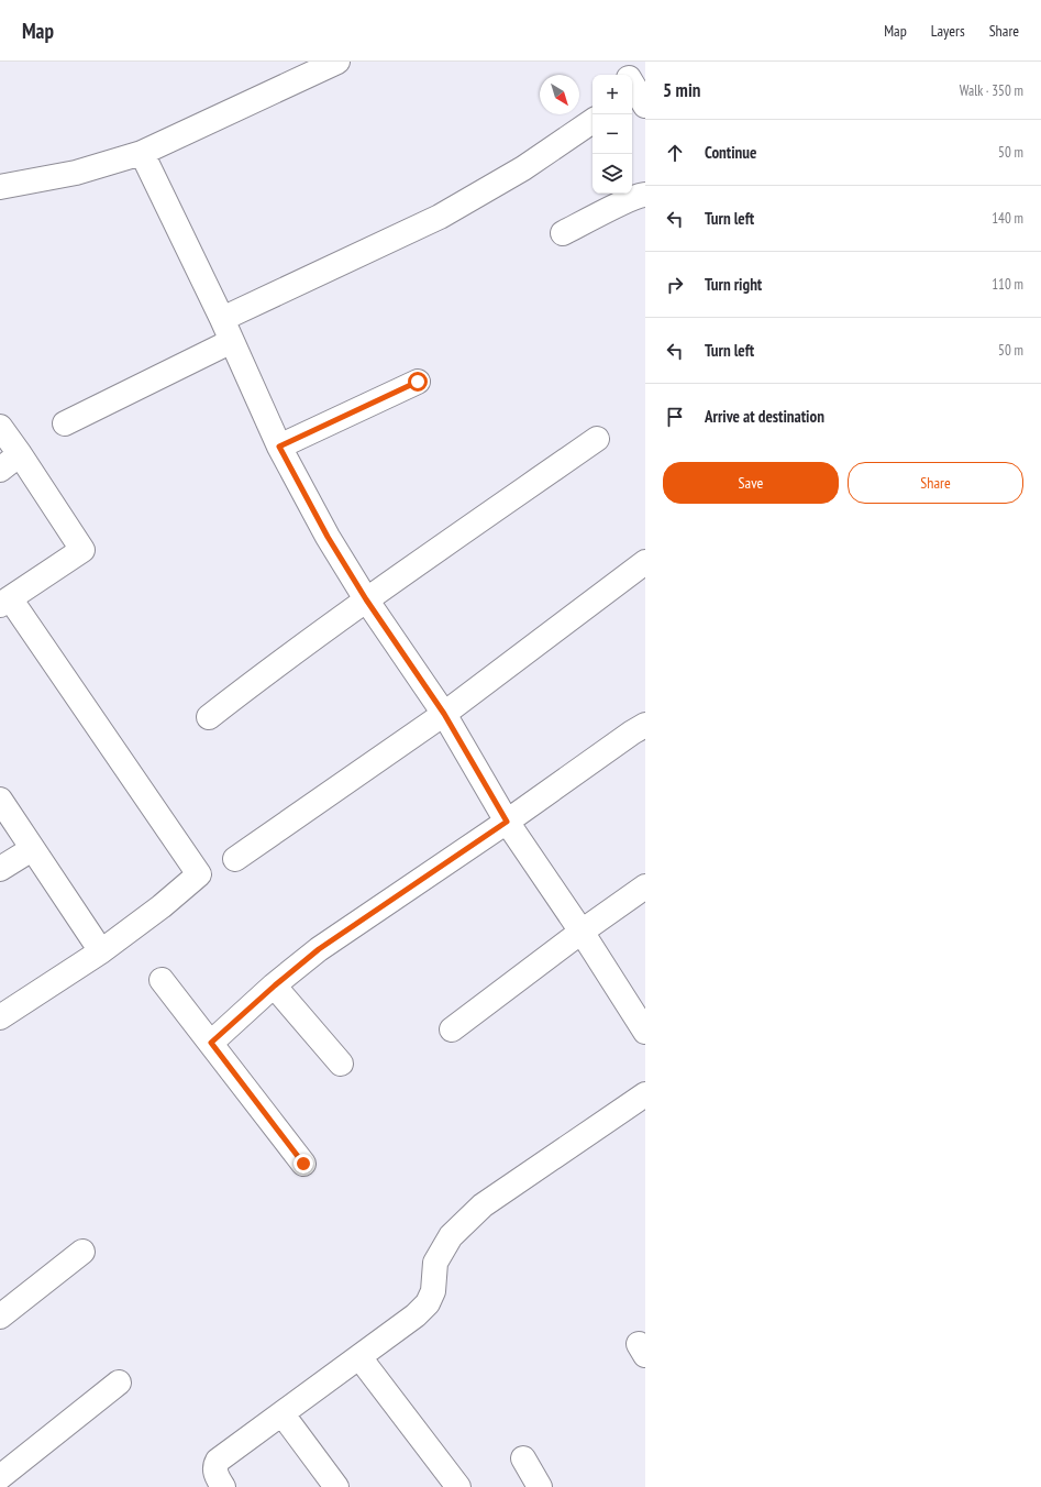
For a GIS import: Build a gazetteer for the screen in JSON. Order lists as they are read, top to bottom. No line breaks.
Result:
{"north":"bottom right","page":{"header":"Map","nav":["Map","Layers","Share"],"heading":["5 min","Walk · 350 m"],"map_buttons":["+","−"],"list":[["Continue","50 m"],["Turn left","140 m"],["Turn right","110 m"],["Turn left","50 m"],"Arrive at destination"],"buttons":["Save","Share"]}}
